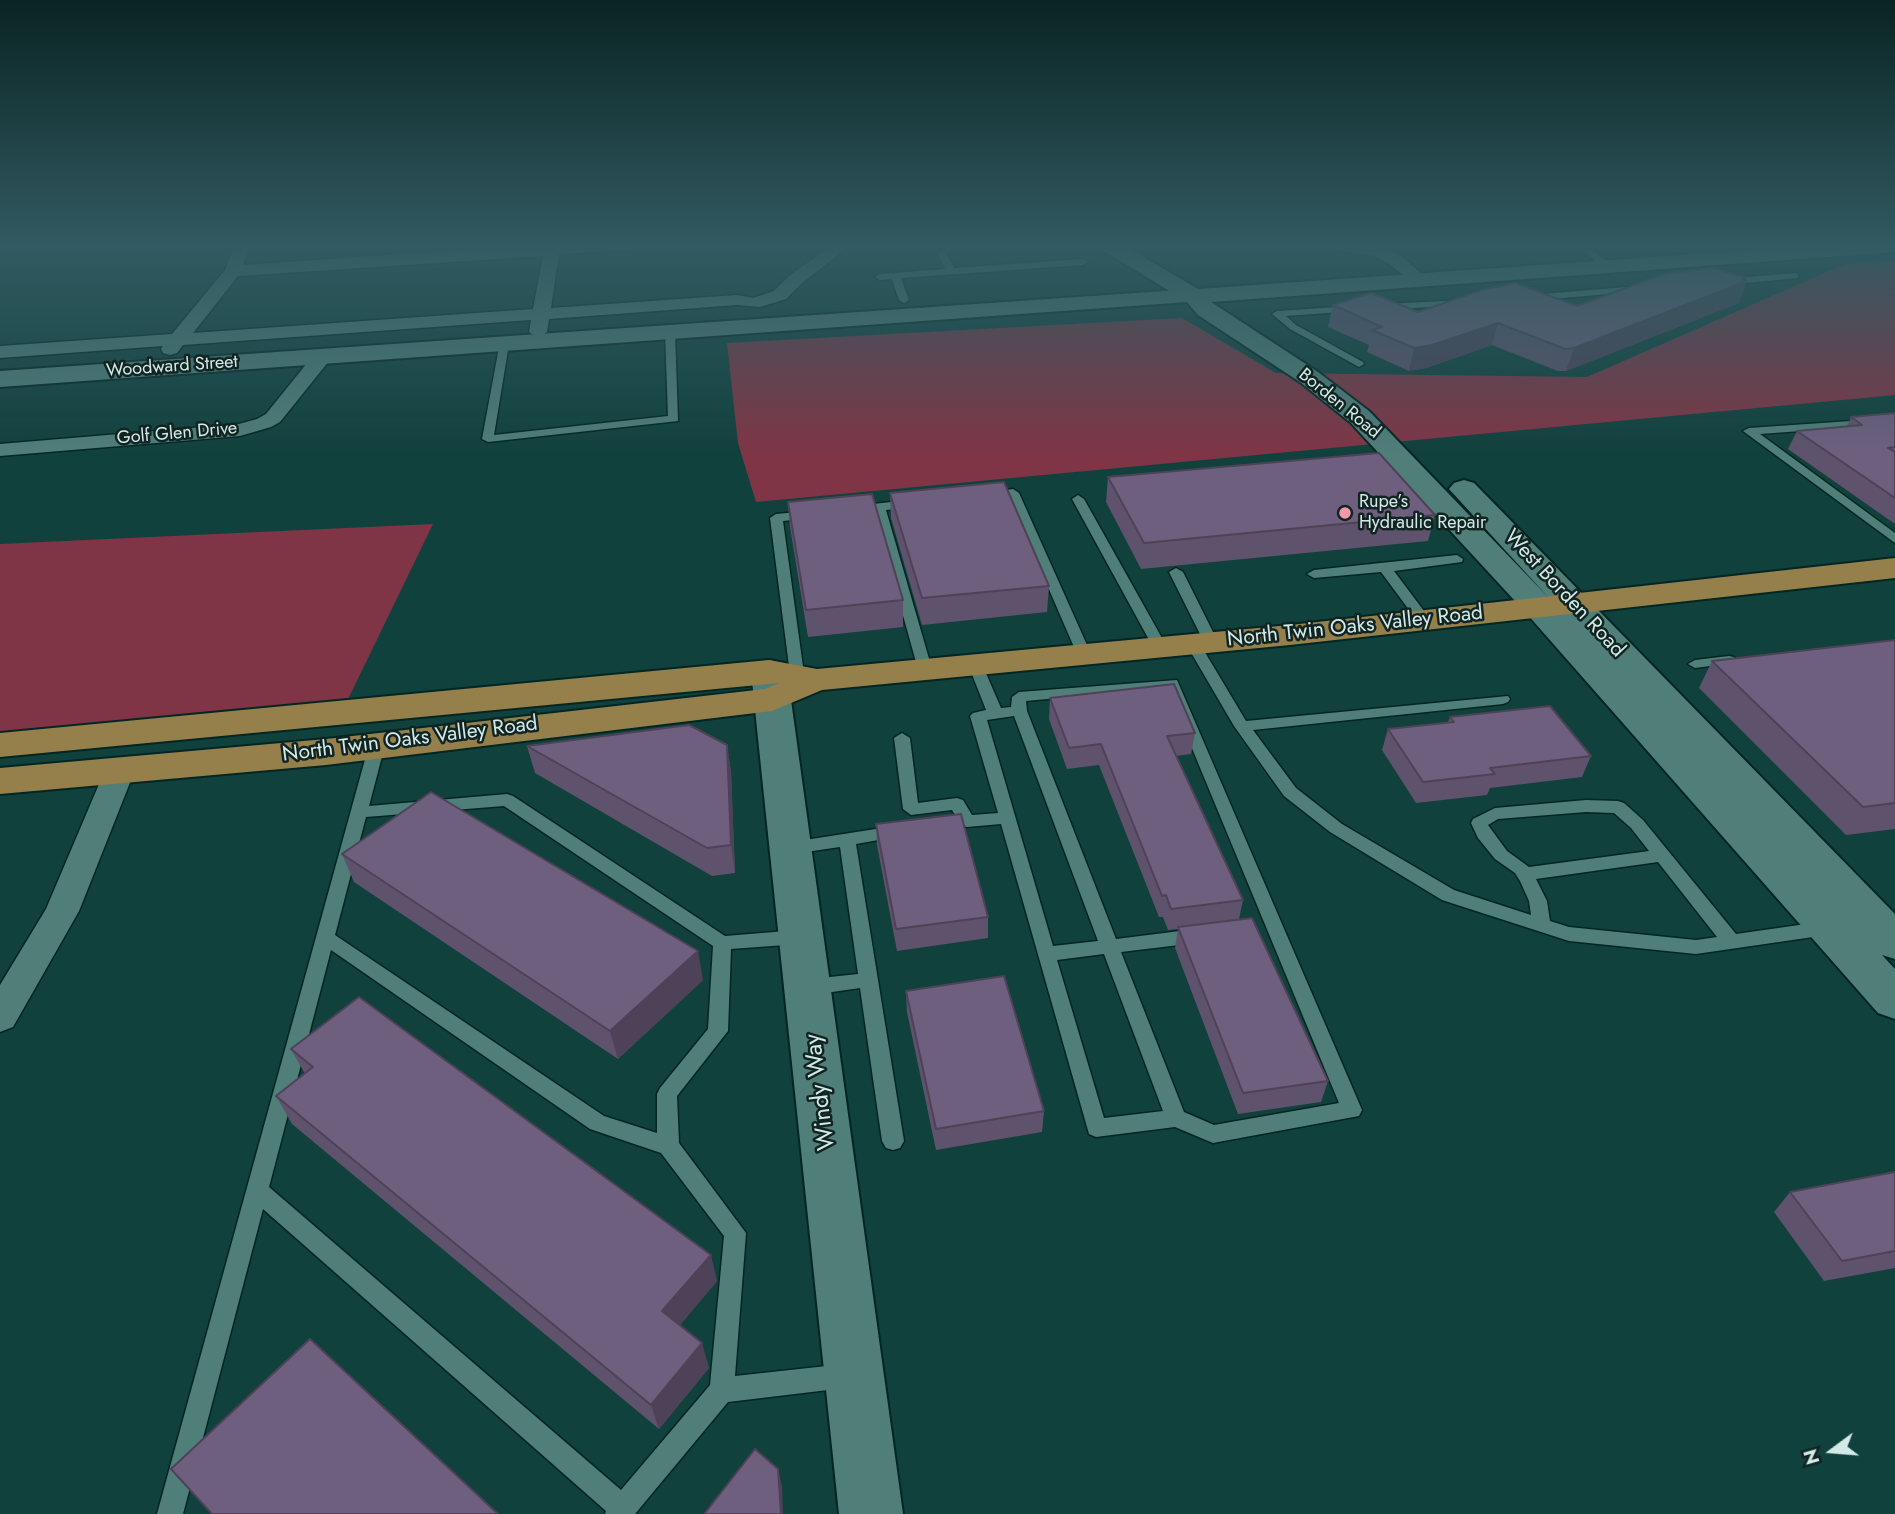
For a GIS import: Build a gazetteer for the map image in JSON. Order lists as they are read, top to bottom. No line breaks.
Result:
{"streets":{"main road":["Woodward Street","Borden Road","West Borden Road","North Twin Oaks Valley Road","Windy Way"],"street":["Golf Glen Drive"]},"crossings":[["Woodward Street","Golf Glen Drive"],["Borden Road","West Borden Road"],["Borden Road","North Twin Oaks Valley Road"],["West Borden Road","North Twin Oaks Valley Road"],["North Twin Oaks Valley Road","Windy Way"]],"places":["Rupe’s Hydraulic Repair"],"north":"left"}
